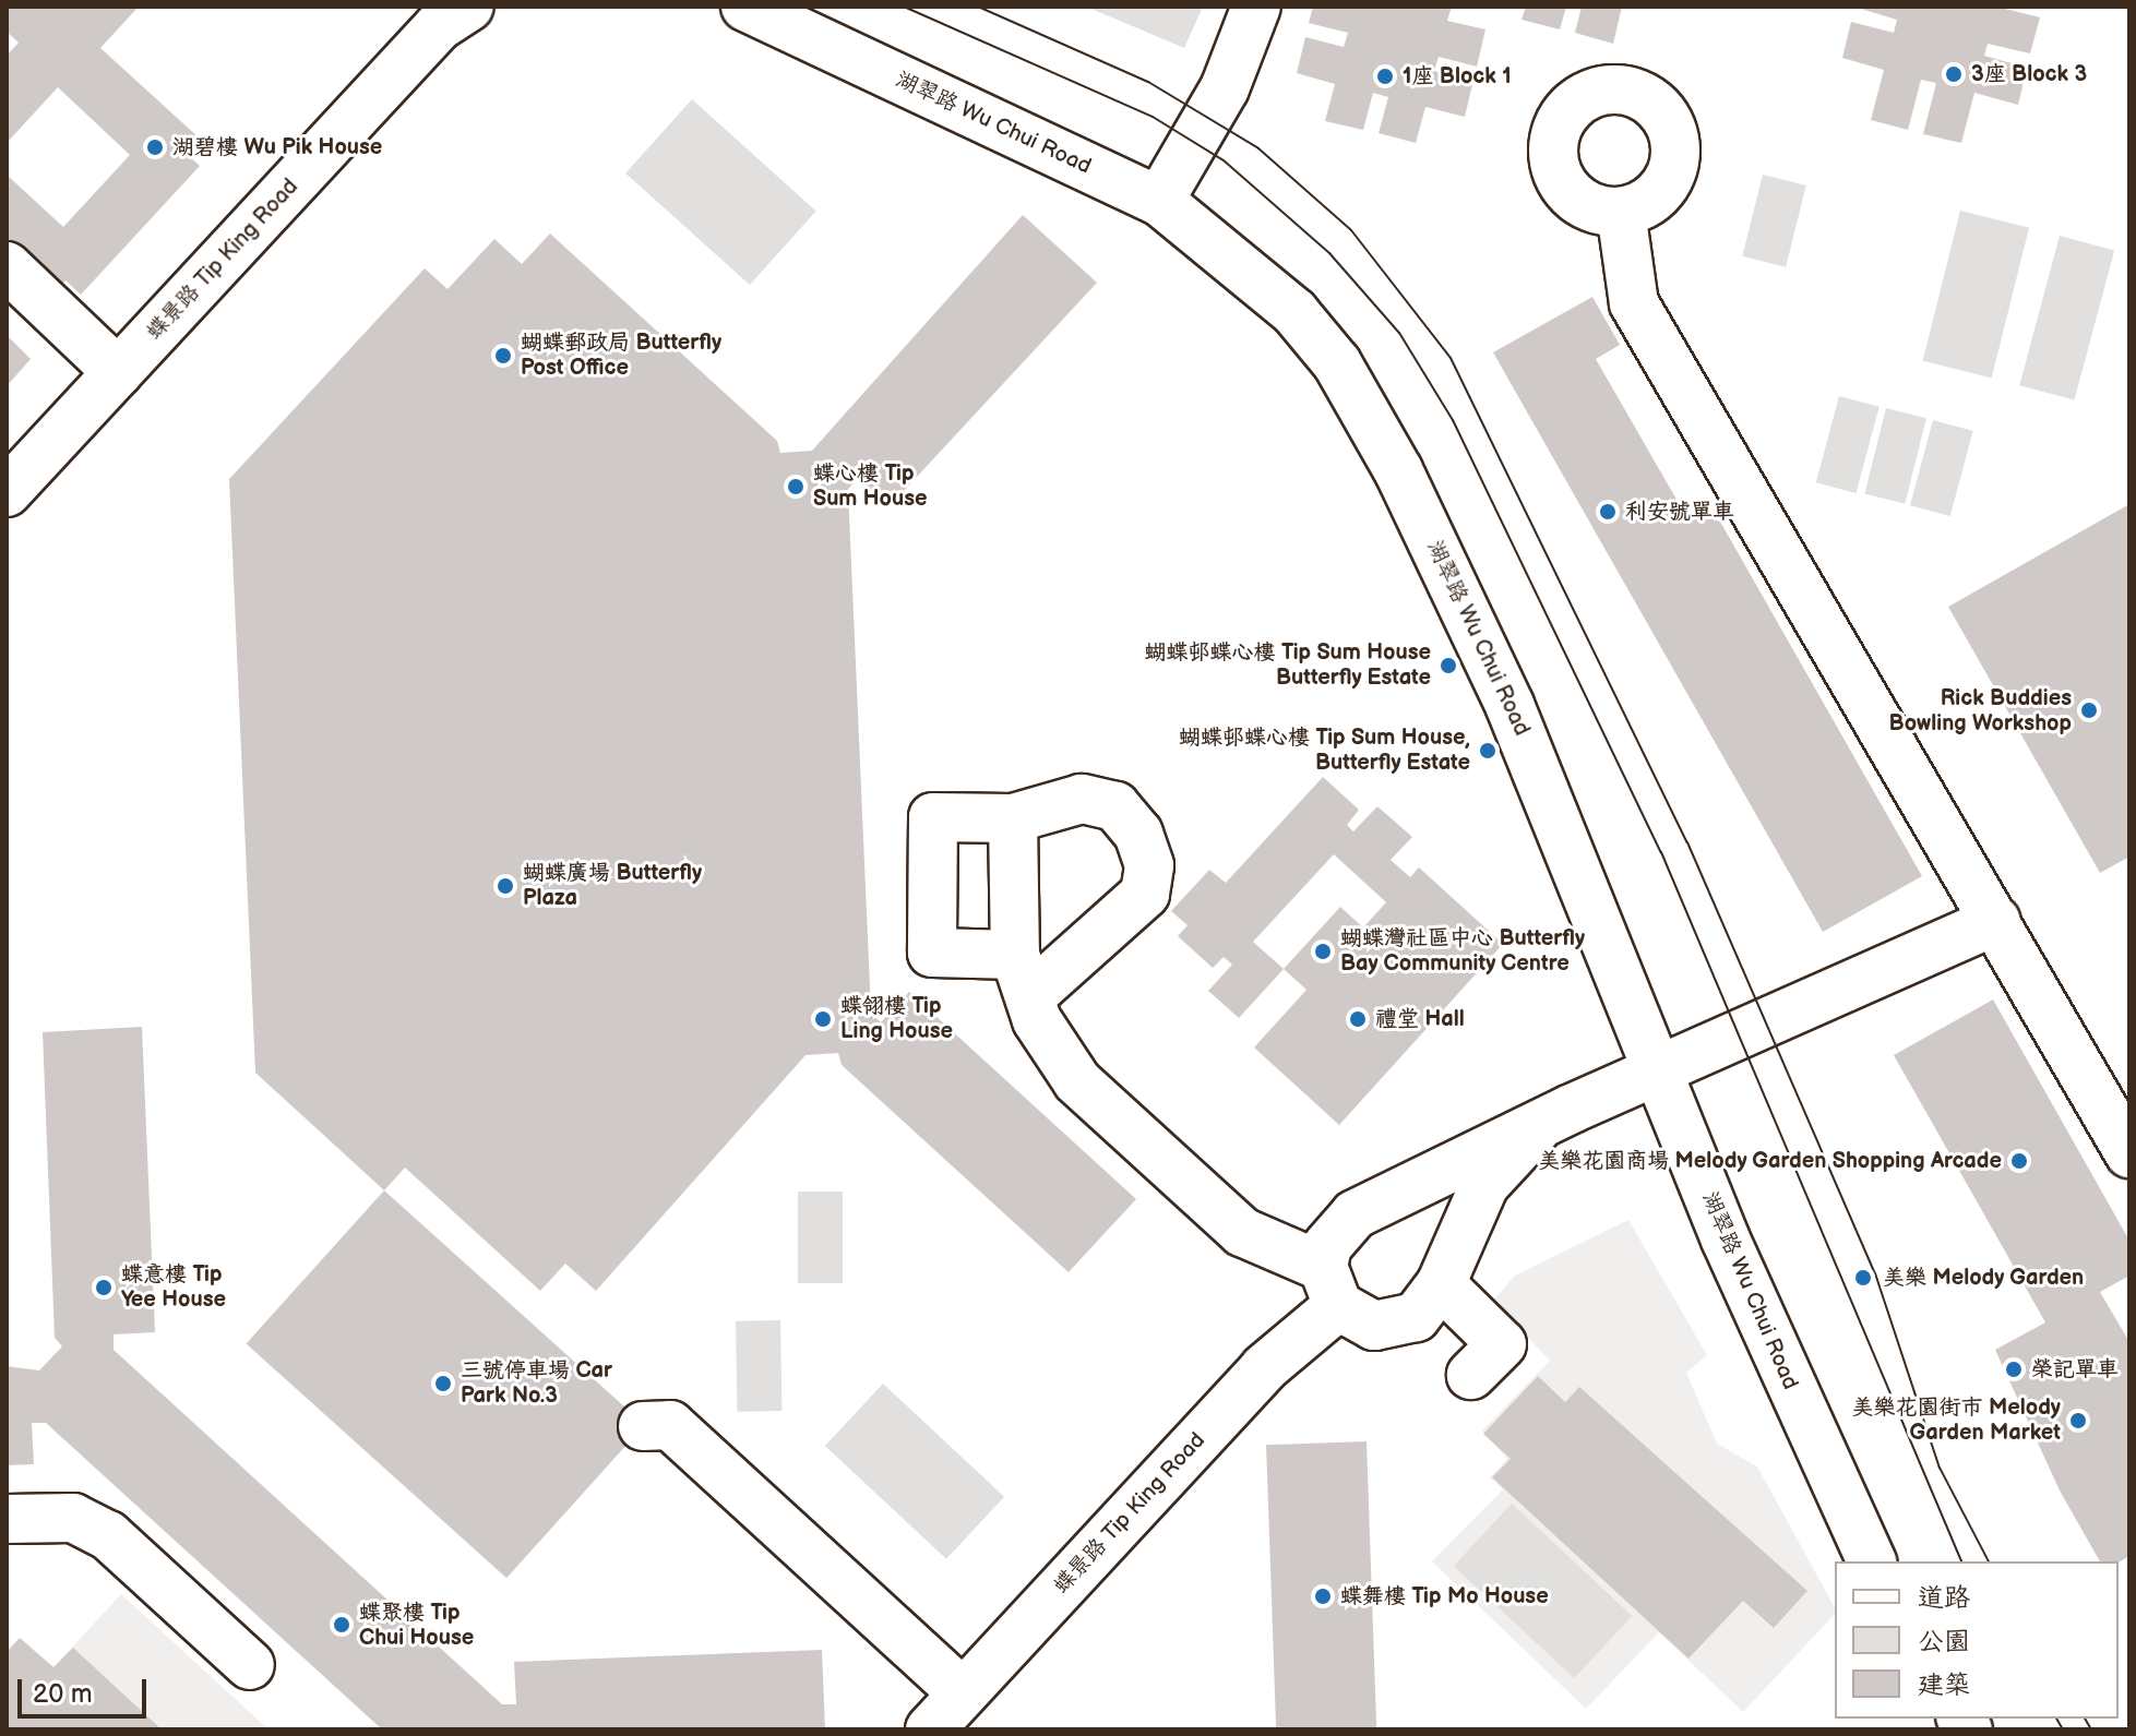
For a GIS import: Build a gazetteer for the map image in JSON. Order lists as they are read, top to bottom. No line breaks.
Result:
{"streets":{"street":["湖翠路 Wu Chui Road","蝶景路 Tip King Road"]},"crossings":[["湖翠路 Wu Chui Road","蝶景路 Tip King Road"]],"places":["3座 Block 3","1座 Block 1","湖碧樓 Wu Pik House","蝴蝶郵政局 Butterfly Post Office","蝶心樓 Tip Sum House","利安號單車","蝴蝶邨蝶心樓 Tip Sum House Butterfly Estate","Rick Buddies Bowling Workshop","蝴蝶邨蝶心樓 Tip Sum House, Butterfly Estate","蝴蝶廣場 Butterfly Plaza","蝴蝶灣社區中心 Butterfly Bay Community Centre","蝶翎樓 Tip Ling House","禮堂 Hall","美樂花園商場 Melody Garden Shopping Arcade","美樂 Melody Garden","蝶意樓 Tip Yee House","榮記單車","三號停車場 Car Park No.3","美樂花園街市 Melody Garden Market","蝶舞樓 Tip Mo House","蝶聚樓 Tip Chui House"],"legend":["道路","公園","建築"],"scale_bar":"20 m"}
